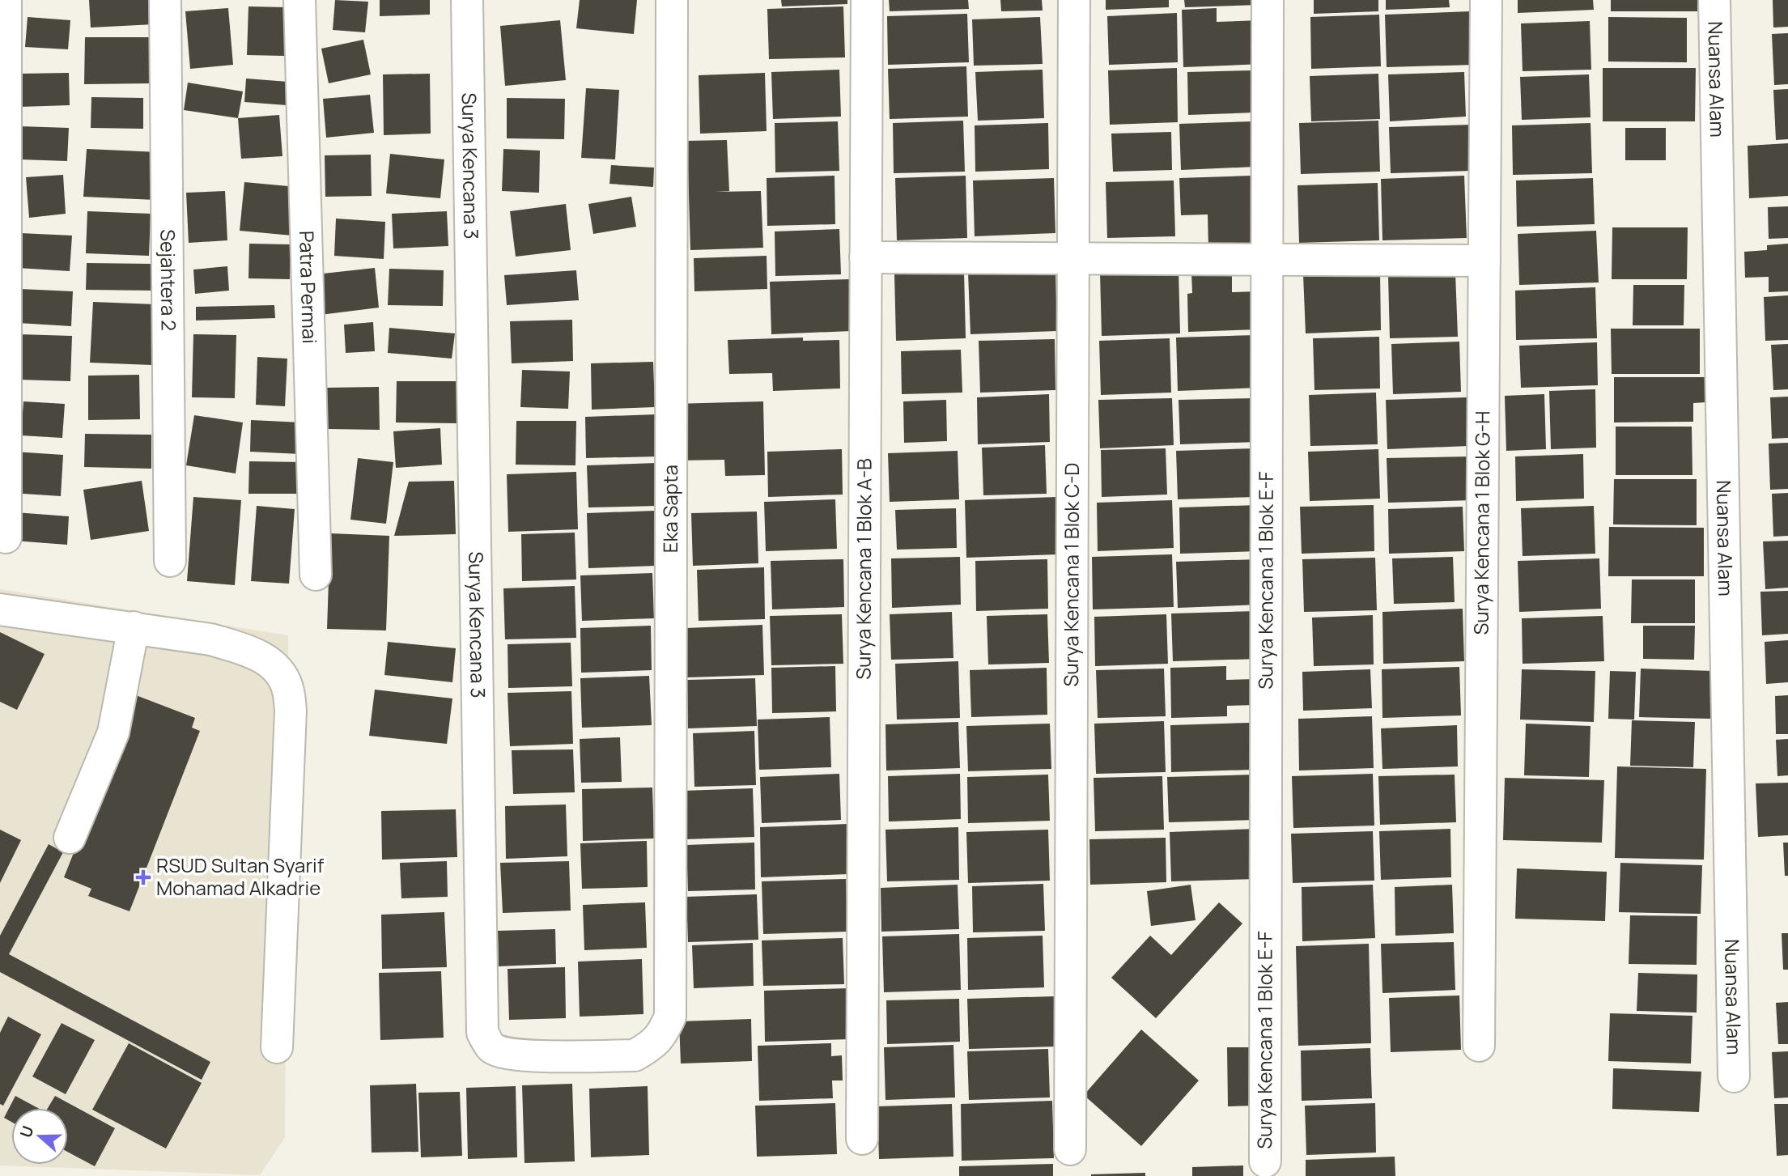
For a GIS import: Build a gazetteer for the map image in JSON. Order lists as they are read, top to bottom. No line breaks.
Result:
{"streets":{"street":["Nuansa Alam","Surya Kencana 3","Sejahtera 2","Patra Permai","Eka Sapta","Surya Kencana 1 Blok G-H","Surya Kencana 1 Blok A-B","Surya Kencana 1 Blok C-D","Surya Kencana 1 Blok E-F"]},"crossings":[["Surya Kencana 3","Eka Sapta"]],"places":{"health":["RSUD Sultan Syarif Mohamad Alkadrie"]},"north":"left"}
